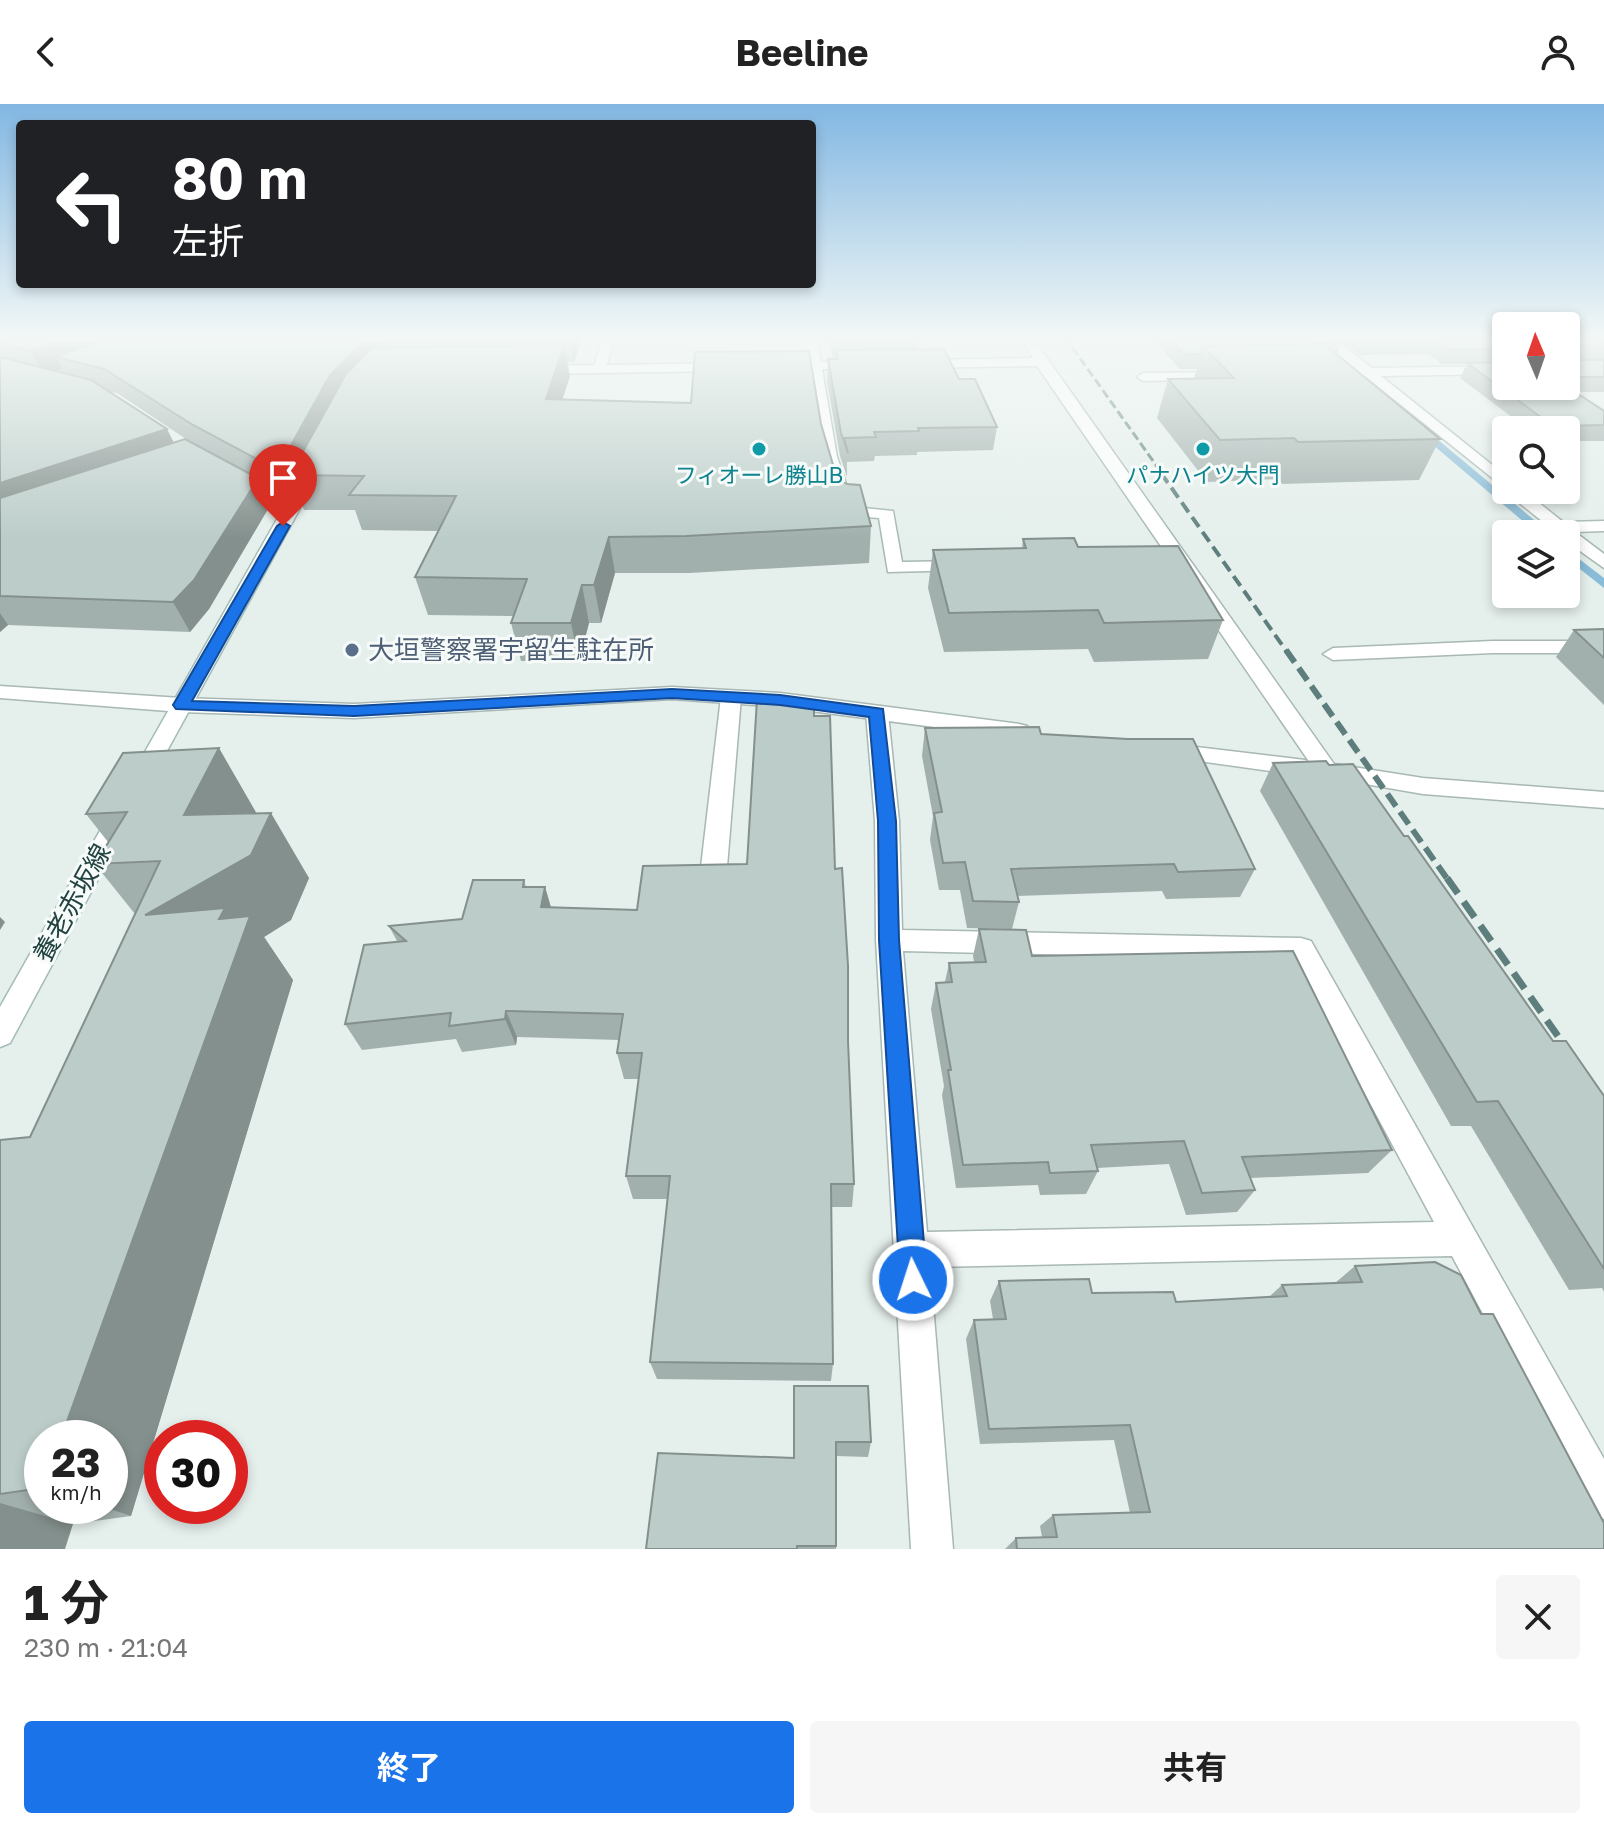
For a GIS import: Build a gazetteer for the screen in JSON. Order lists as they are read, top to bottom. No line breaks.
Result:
{"streets":{"street":["養老赤坂線"]},"places":["フィオーレ勝山B","パナハイツ大門","大垣警察署宇留生駐在所"],"north":"top","page":{"header":"Beeline","turn":["80 m","左折"],"speed":"23 km/h","limit":"30","heading":["1 分","230 m · 21:04"],"buttons":["終了","共有"]}}
